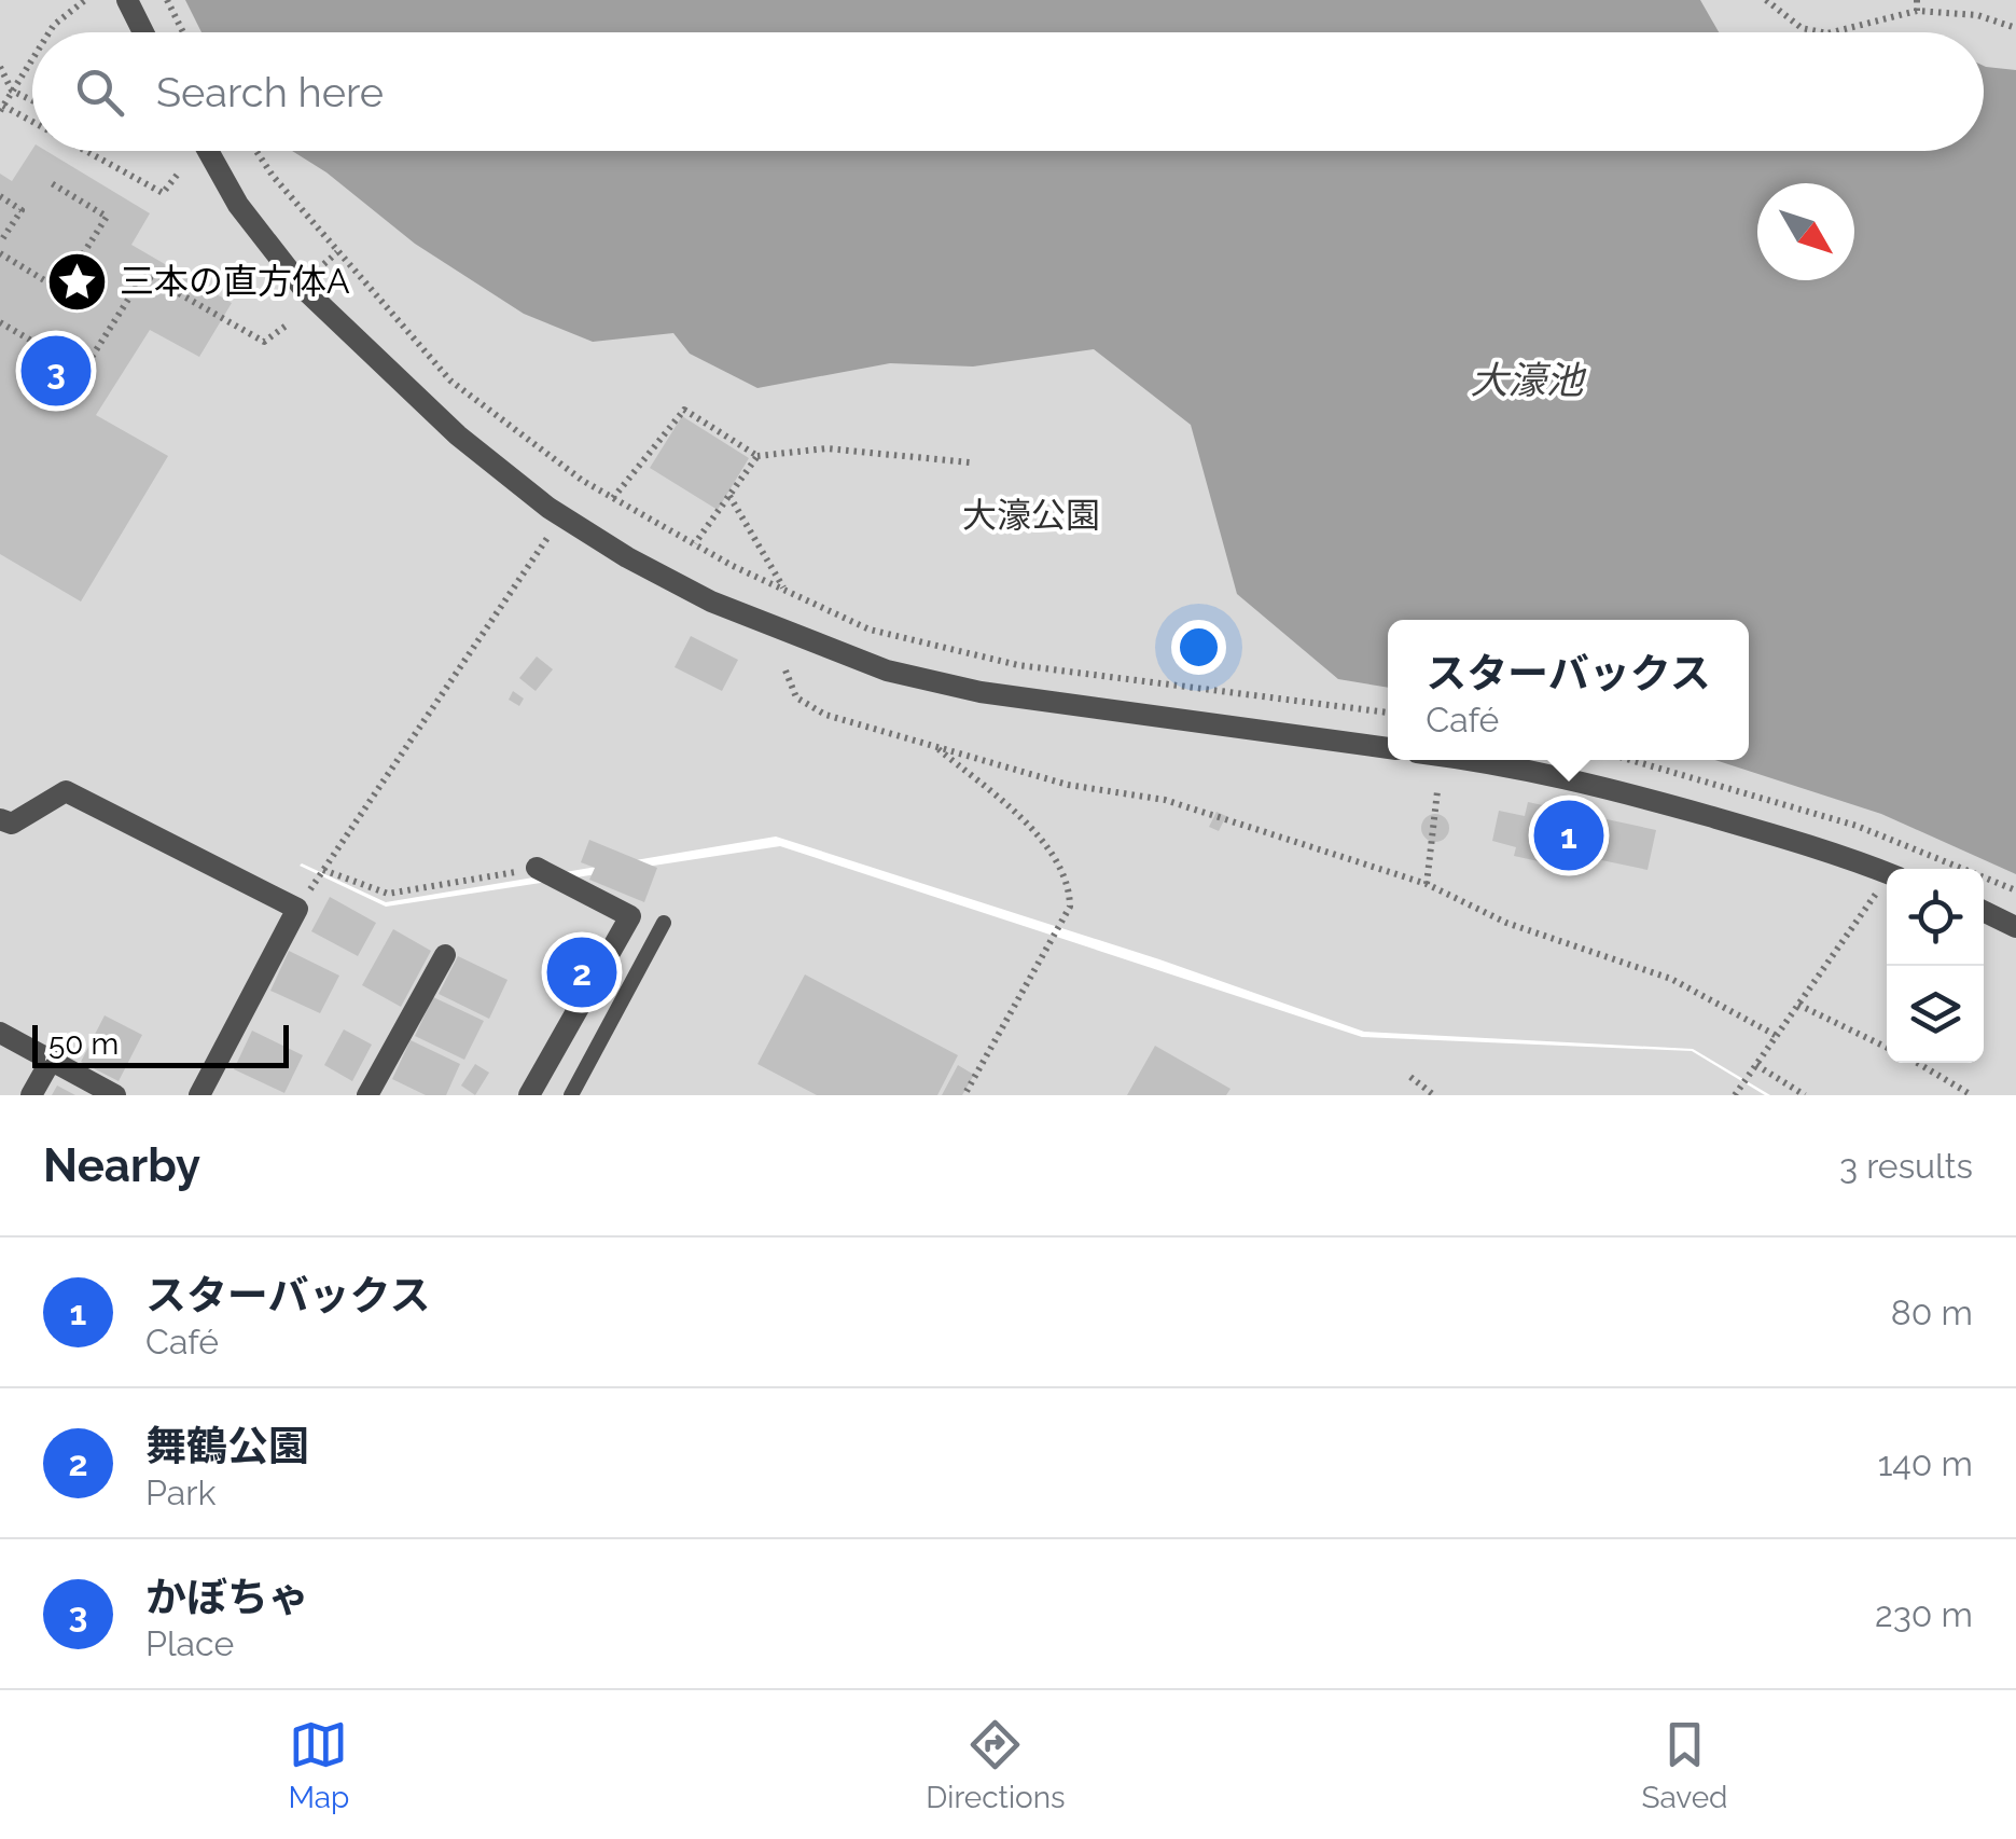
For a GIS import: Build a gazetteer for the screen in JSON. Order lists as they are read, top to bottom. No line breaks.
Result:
{"water":["大濠池"],"parks":["大濠公園"],"places":{"place":["三本の直方体A"]},"scale_bar":"50 m","north":"bottom right","page":{"search":"Search here","pins":["3","1","2"],"popup":["スターバックス","Café"],"scale":"50 m","heading":["Nearby","3 results"],"list":[{"mark":"1","name":"スターバックス","note":"Café","value":"80 m"},{"mark":"2","name":"舞鶴公園","note":"Park","value":"140 m"},{"mark":"3","name":"かぼちゃ","note":"Place","value":"230 m"}],"nav":["Map","Directions","Saved"]}}
